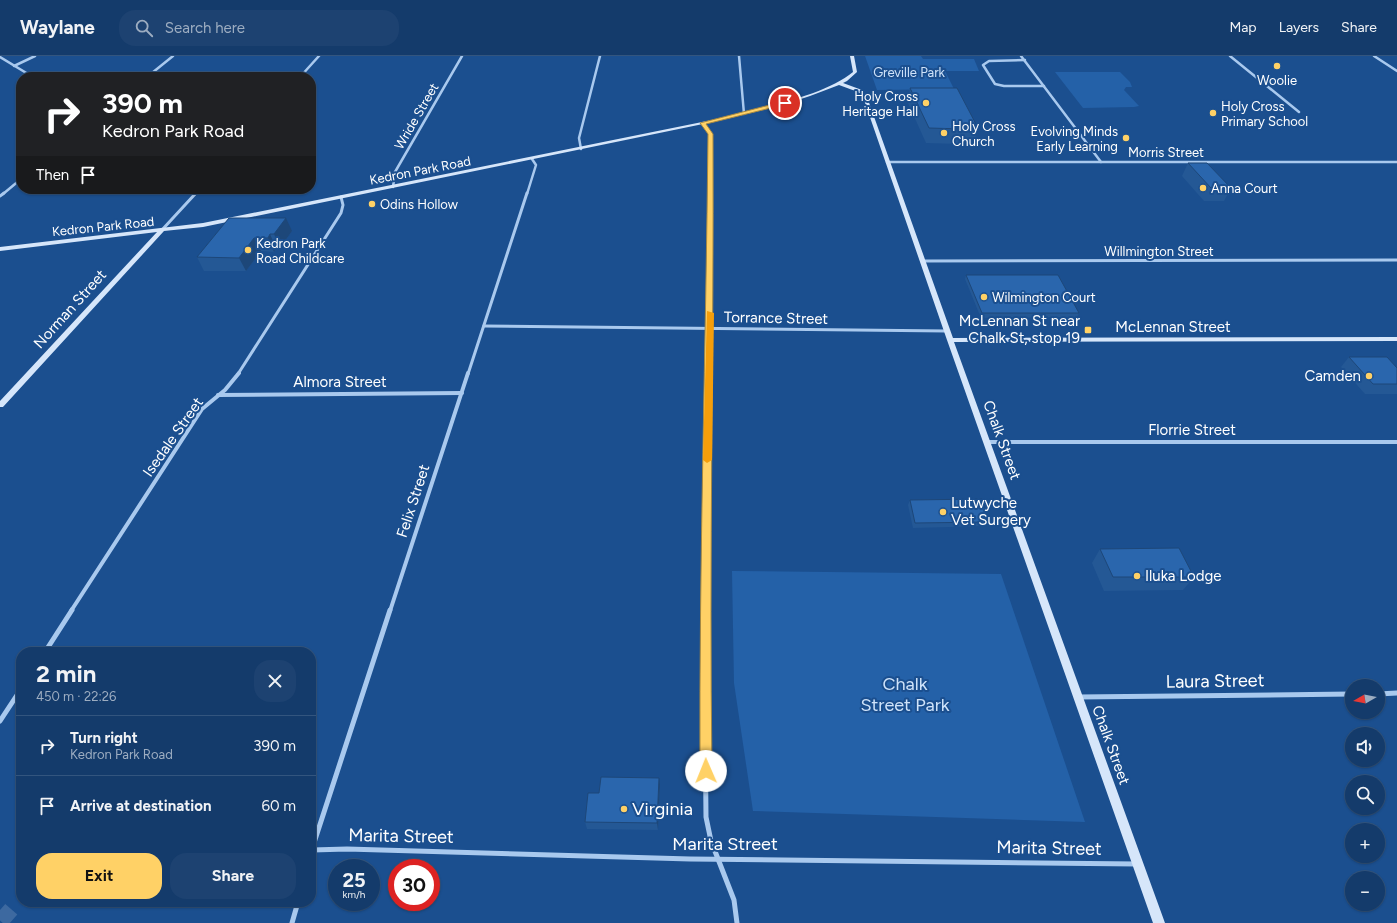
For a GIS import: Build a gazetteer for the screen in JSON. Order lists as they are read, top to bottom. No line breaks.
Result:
{"streets":{"street":["Wride Street","Morris Street","Kedron Park Road","Willmington Street","Norman Street","Torrance Street","McLennan Street","Almora Street","Florrie Street","Isedale Street","Chalk Street","Felix Street","Laura Street","Marita Street"]},"crossings":[["Wride Street","Kedron Park Road"],["Morris Street","Chalk Street"],["Kedron Park Road","Norman Street"],["Kedron Park Road","Isedale Street"],["Kedron Park Road","Chalk Street"],["Kedron Park Road","Felix Street"],["Willmington Street","Chalk Street"],["Torrance Street","Chalk Street"],["Torrance Street","Felix Street"],["McLennan Street","Chalk Street"],["Almora Street","Isedale Street"],["Almora Street","Felix Street"],["Florrie Street","Chalk Street"],["Chalk Street","Laura Street"],["Chalk Street","Marita Street"]],"parks":["Greville Park","Chalk Street Park"],"places":{"other":["Woolie","Holy Cross Heritage Hall","Holy Cross Primary School","Holy Cross Church","Evolving Minds Early Learning","Anna Court","Odins Hollow","Kedron Park Road Childcare","Wilmington Court","Camden","Lutwyche Vet Surgery","Iluka Lodge","Virginia"],"transit":["McLennan St near Chalk St, stop 19"]},"north":"left","page":{"header":"Waylane","search":"Search here","nav":["Map","Layers","Share"],"turn":["390 m","Kedron Park Road"],"then":"Then","heading":["2 min","450 m · 22:26"],"map_buttons":["+","−"],"list":[{"name":"Turn right","note":"Kedron Park Road","value":"390 m"},{"name":"Arrive at destination","value":"60 m"}],"buttons":["Exit","Share"],"speed":"25 km/h","limit":"30"}}
